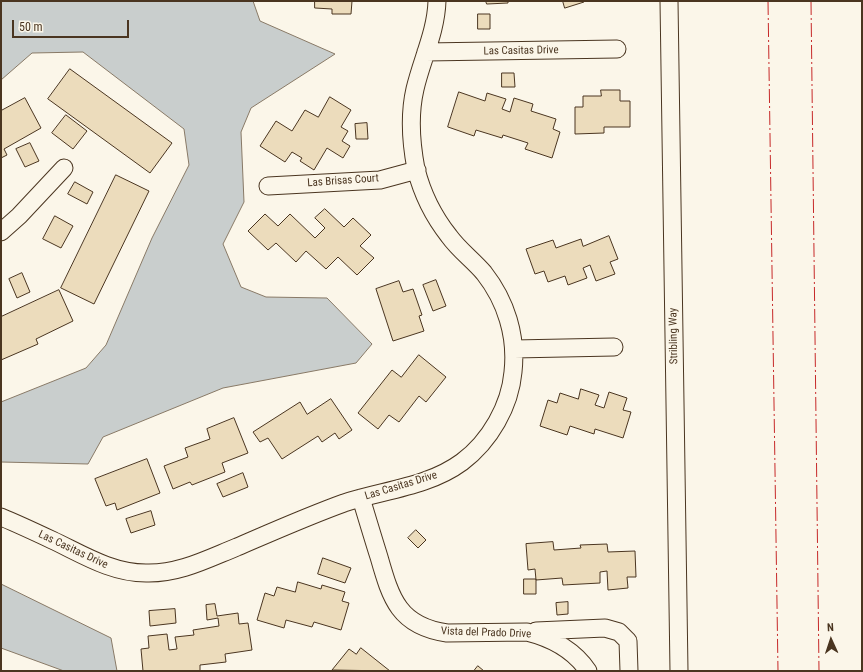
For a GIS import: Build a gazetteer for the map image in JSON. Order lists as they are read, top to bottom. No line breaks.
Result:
{"streets":{"street":["Las Casitas Drive","Las Brisas Court","Stribling Way","Vista del Prado Drive"]},"crossings":[["Las Casitas Drive","Las Brisas Court"],["Las Casitas Drive","Vista del Prado Drive"]],"scale_bar":"50 m","north":"top"}
